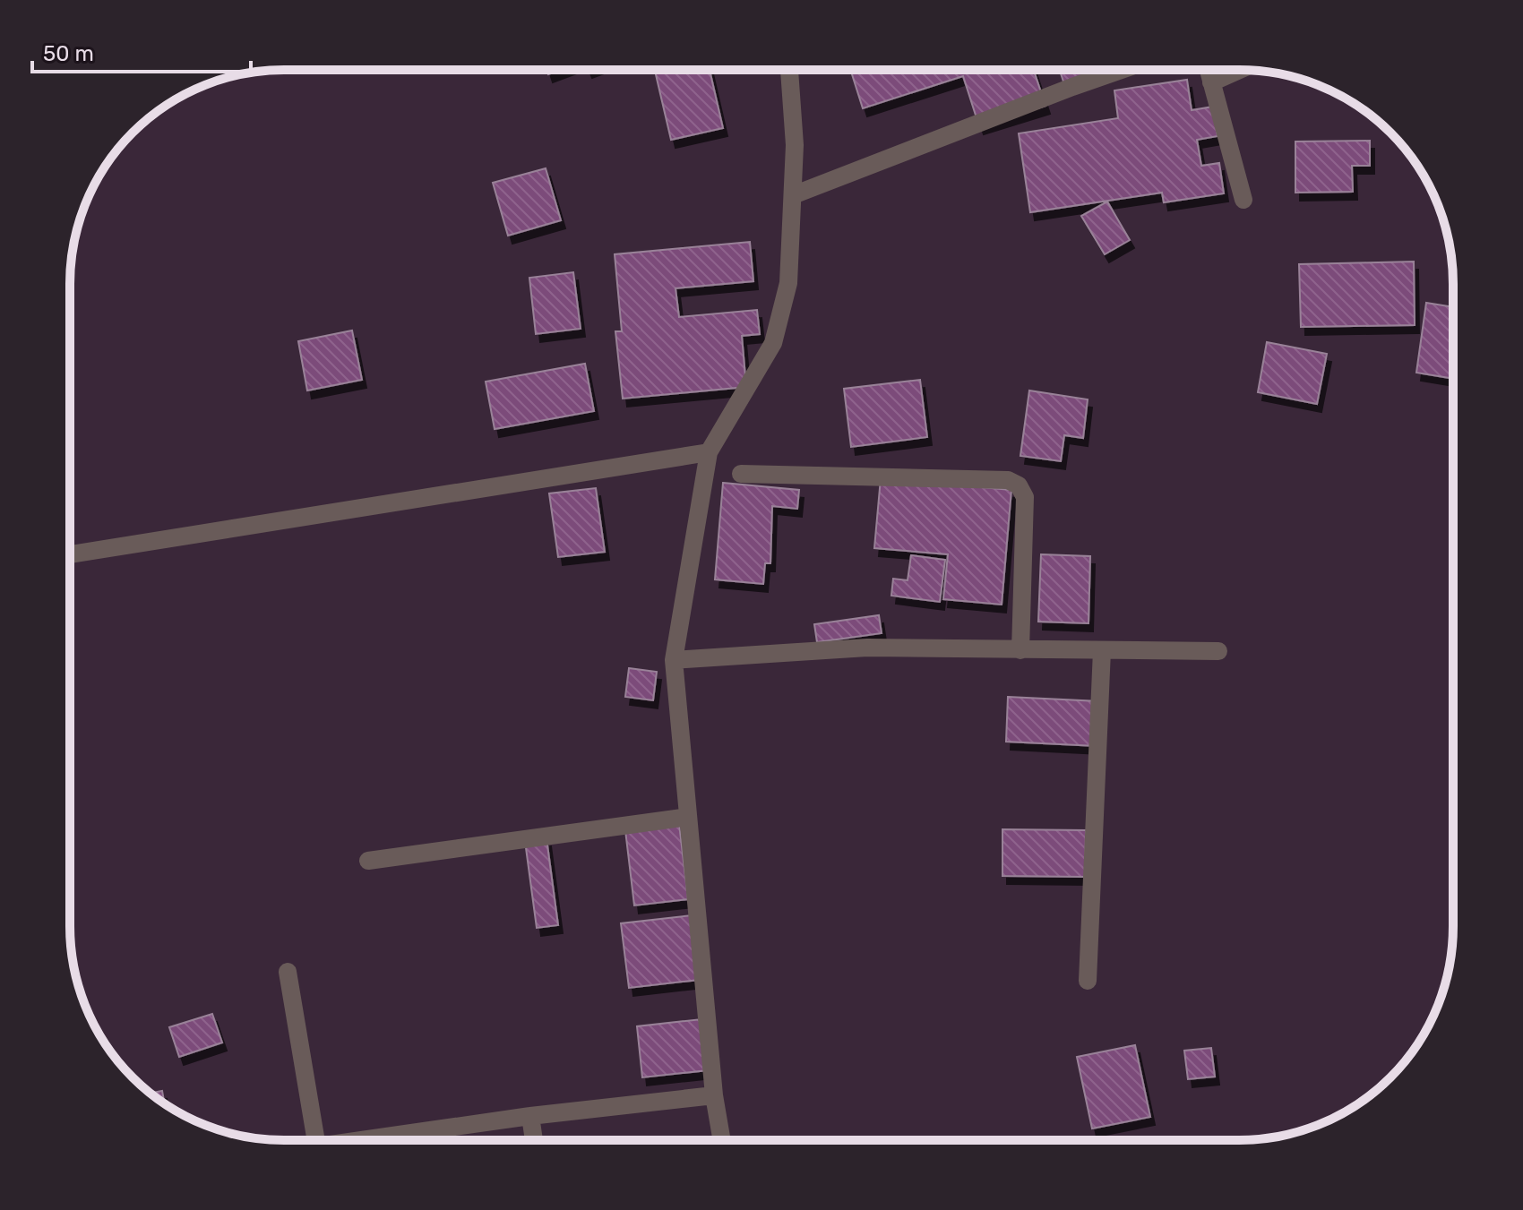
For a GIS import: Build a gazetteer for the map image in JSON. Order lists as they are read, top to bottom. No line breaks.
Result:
{"scale_bar":"50 m"}
